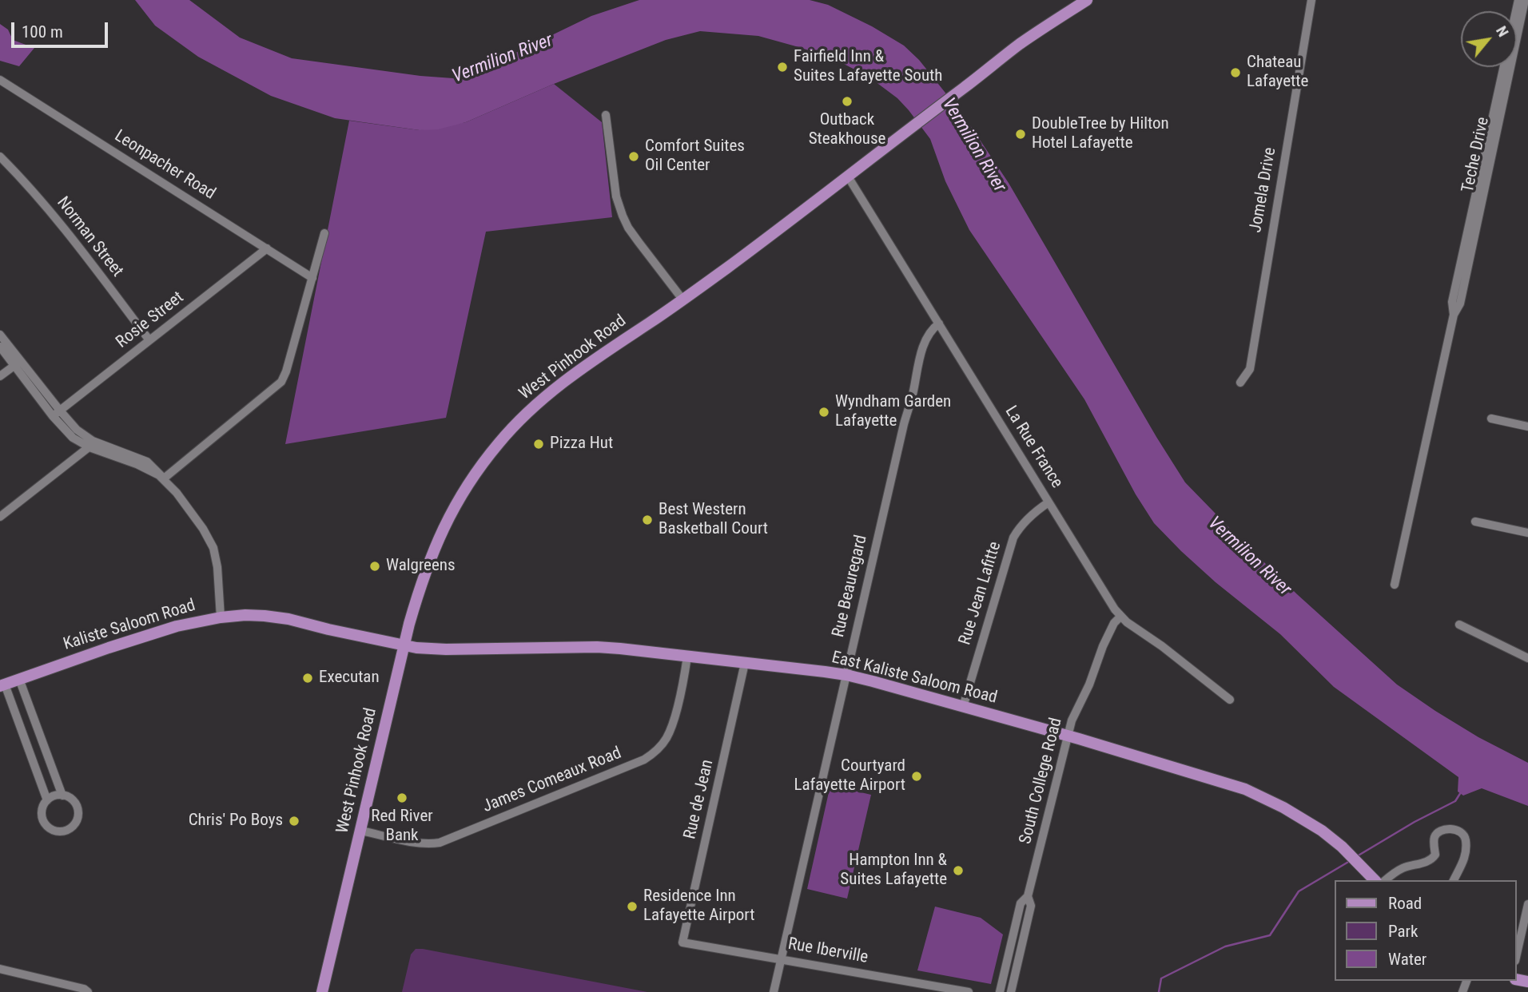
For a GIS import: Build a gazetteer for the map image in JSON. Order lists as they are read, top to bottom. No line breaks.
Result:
{"streets":{"main road":["West Pinhook Road","Kaliste Saloom Road","East Kaliste Saloom Road"],"street":["Teche Drive","Leonpacher Road","Jomela Drive","Norman Street","Rosie Street","La Rue France","Rue Beauregard","Rue Jean Lafitte","James Comeaux Road","South College Road","Rue de Jean","Rue Iberville"]},"crossings":[["Leonpacher Road","Rosie Street"],["Norman Street","Rosie Street"],["West Pinhook Road","La Rue France"],["West Pinhook Road","Kaliste Saloom Road"],["West Pinhook Road","East Kaliste Saloom Road"],["West Pinhook Road","James Comeaux Road"],["La Rue France","Rue Beauregard"],["La Rue France","Rue Jean Lafitte"],["La Rue France","South College Road"],["Rue Beauregard","East Kaliste Saloom Road"],["Rue Beauregard","Rue Iberville"],["Rue Jean Lafitte","East Kaliste Saloom Road"],["Kaliste Saloom Road","East Kaliste Saloom Road"],["East Kaliste Saloom Road","James Comeaux Road"],["East Kaliste Saloom Road","South College Road"],["East Kaliste Saloom Road","Rue de Jean"],["Rue de Jean","Rue Iberville"]],"water":["Vermilion River"],"places":["Fairfield Inn & Suites Lafayette South","Chateau Lafayette","Outback Steakhouse","DoubleTree by Hilton Hotel Lafayette","Comfort Suites Oil Center","Wyndham Garden Lafayette","Pizza Hut","Best Western Basketball Court","Walgreens","Executan","Courtyard Lafayette Airport","Red River Bank","Chris' Po Boys","Hampton Inn & Suites Lafayette","Residence Inn Lafayette Airport"],"legend":["Road","Park","Water"],"scale_bar":"100 m","north":"top right"}
